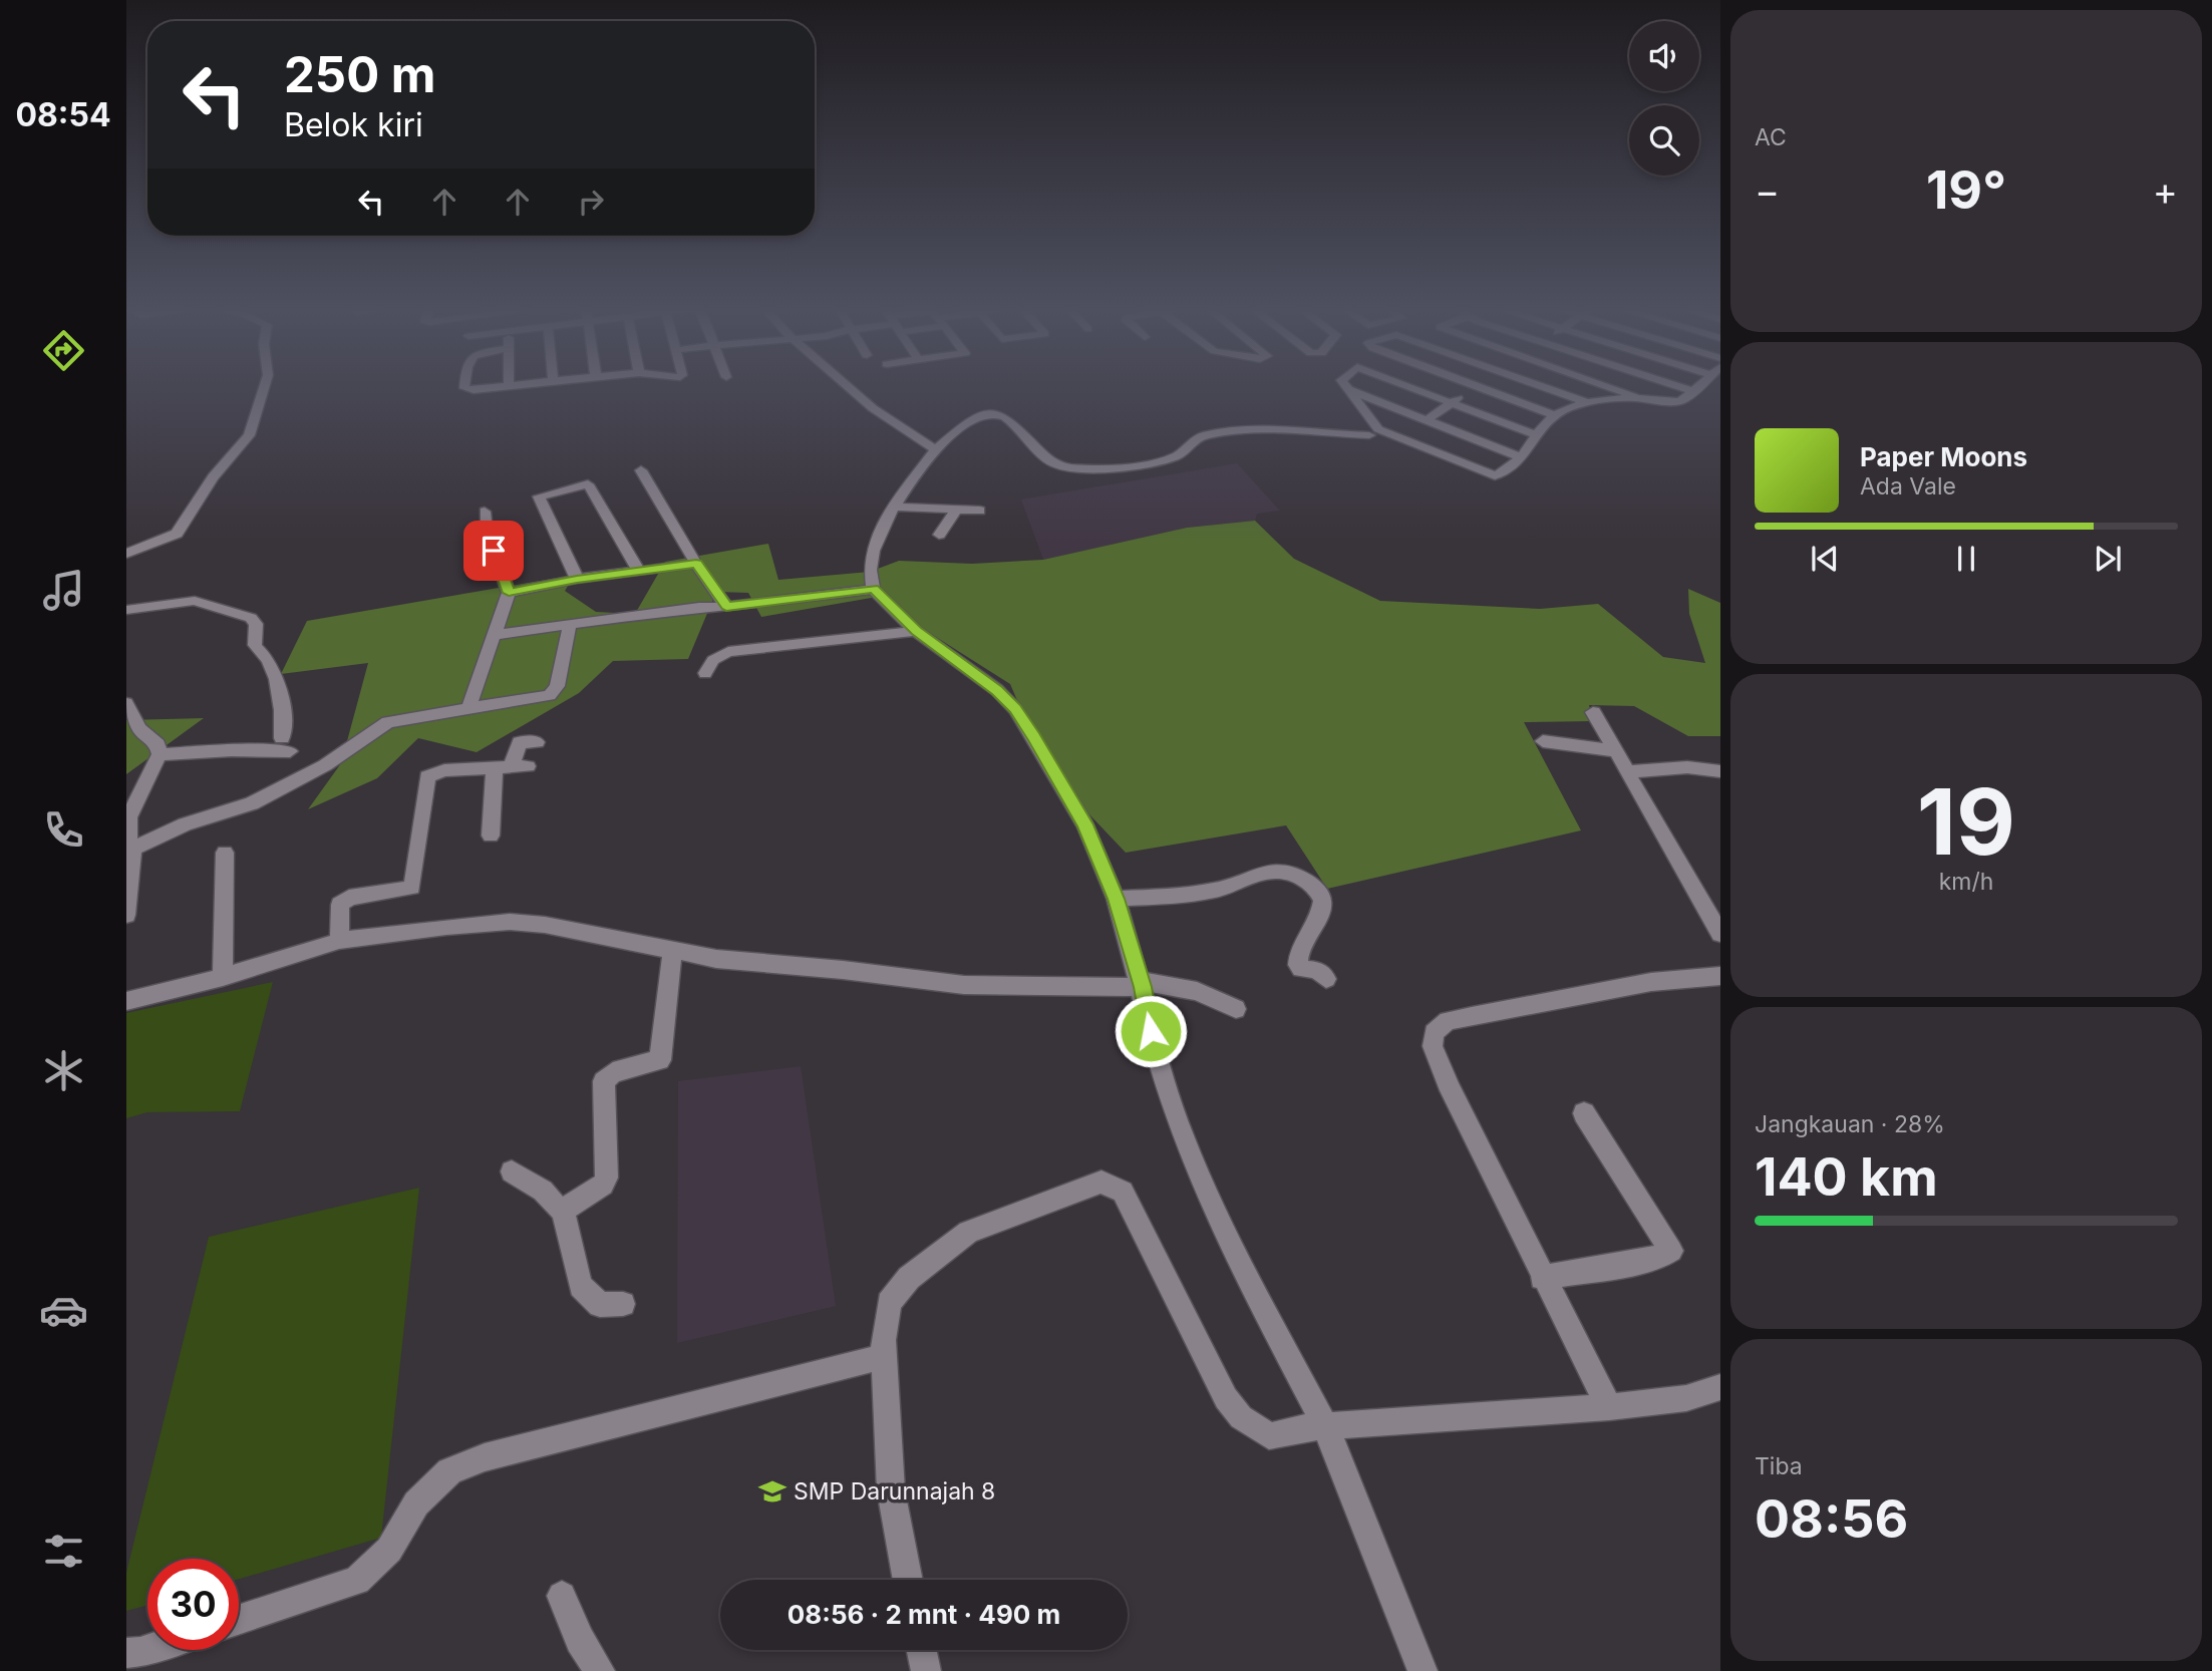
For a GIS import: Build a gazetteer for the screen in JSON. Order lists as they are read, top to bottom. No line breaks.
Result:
{"places":{"school or university":["SMP Darunnajah 8"]},"page":{"tabs":"08:54","tile":["AC",["19","km/h"],["Jangkauan · 28%","140 km"],["Tiba","08:56"]],"turn":["250 m","Belok kiri"],"heat":["−","19°","+"],"song":["Paper Moons","Ada Vale"],"limit":"30","trip":"08:56 · 2 mnt · 490 m"}}
